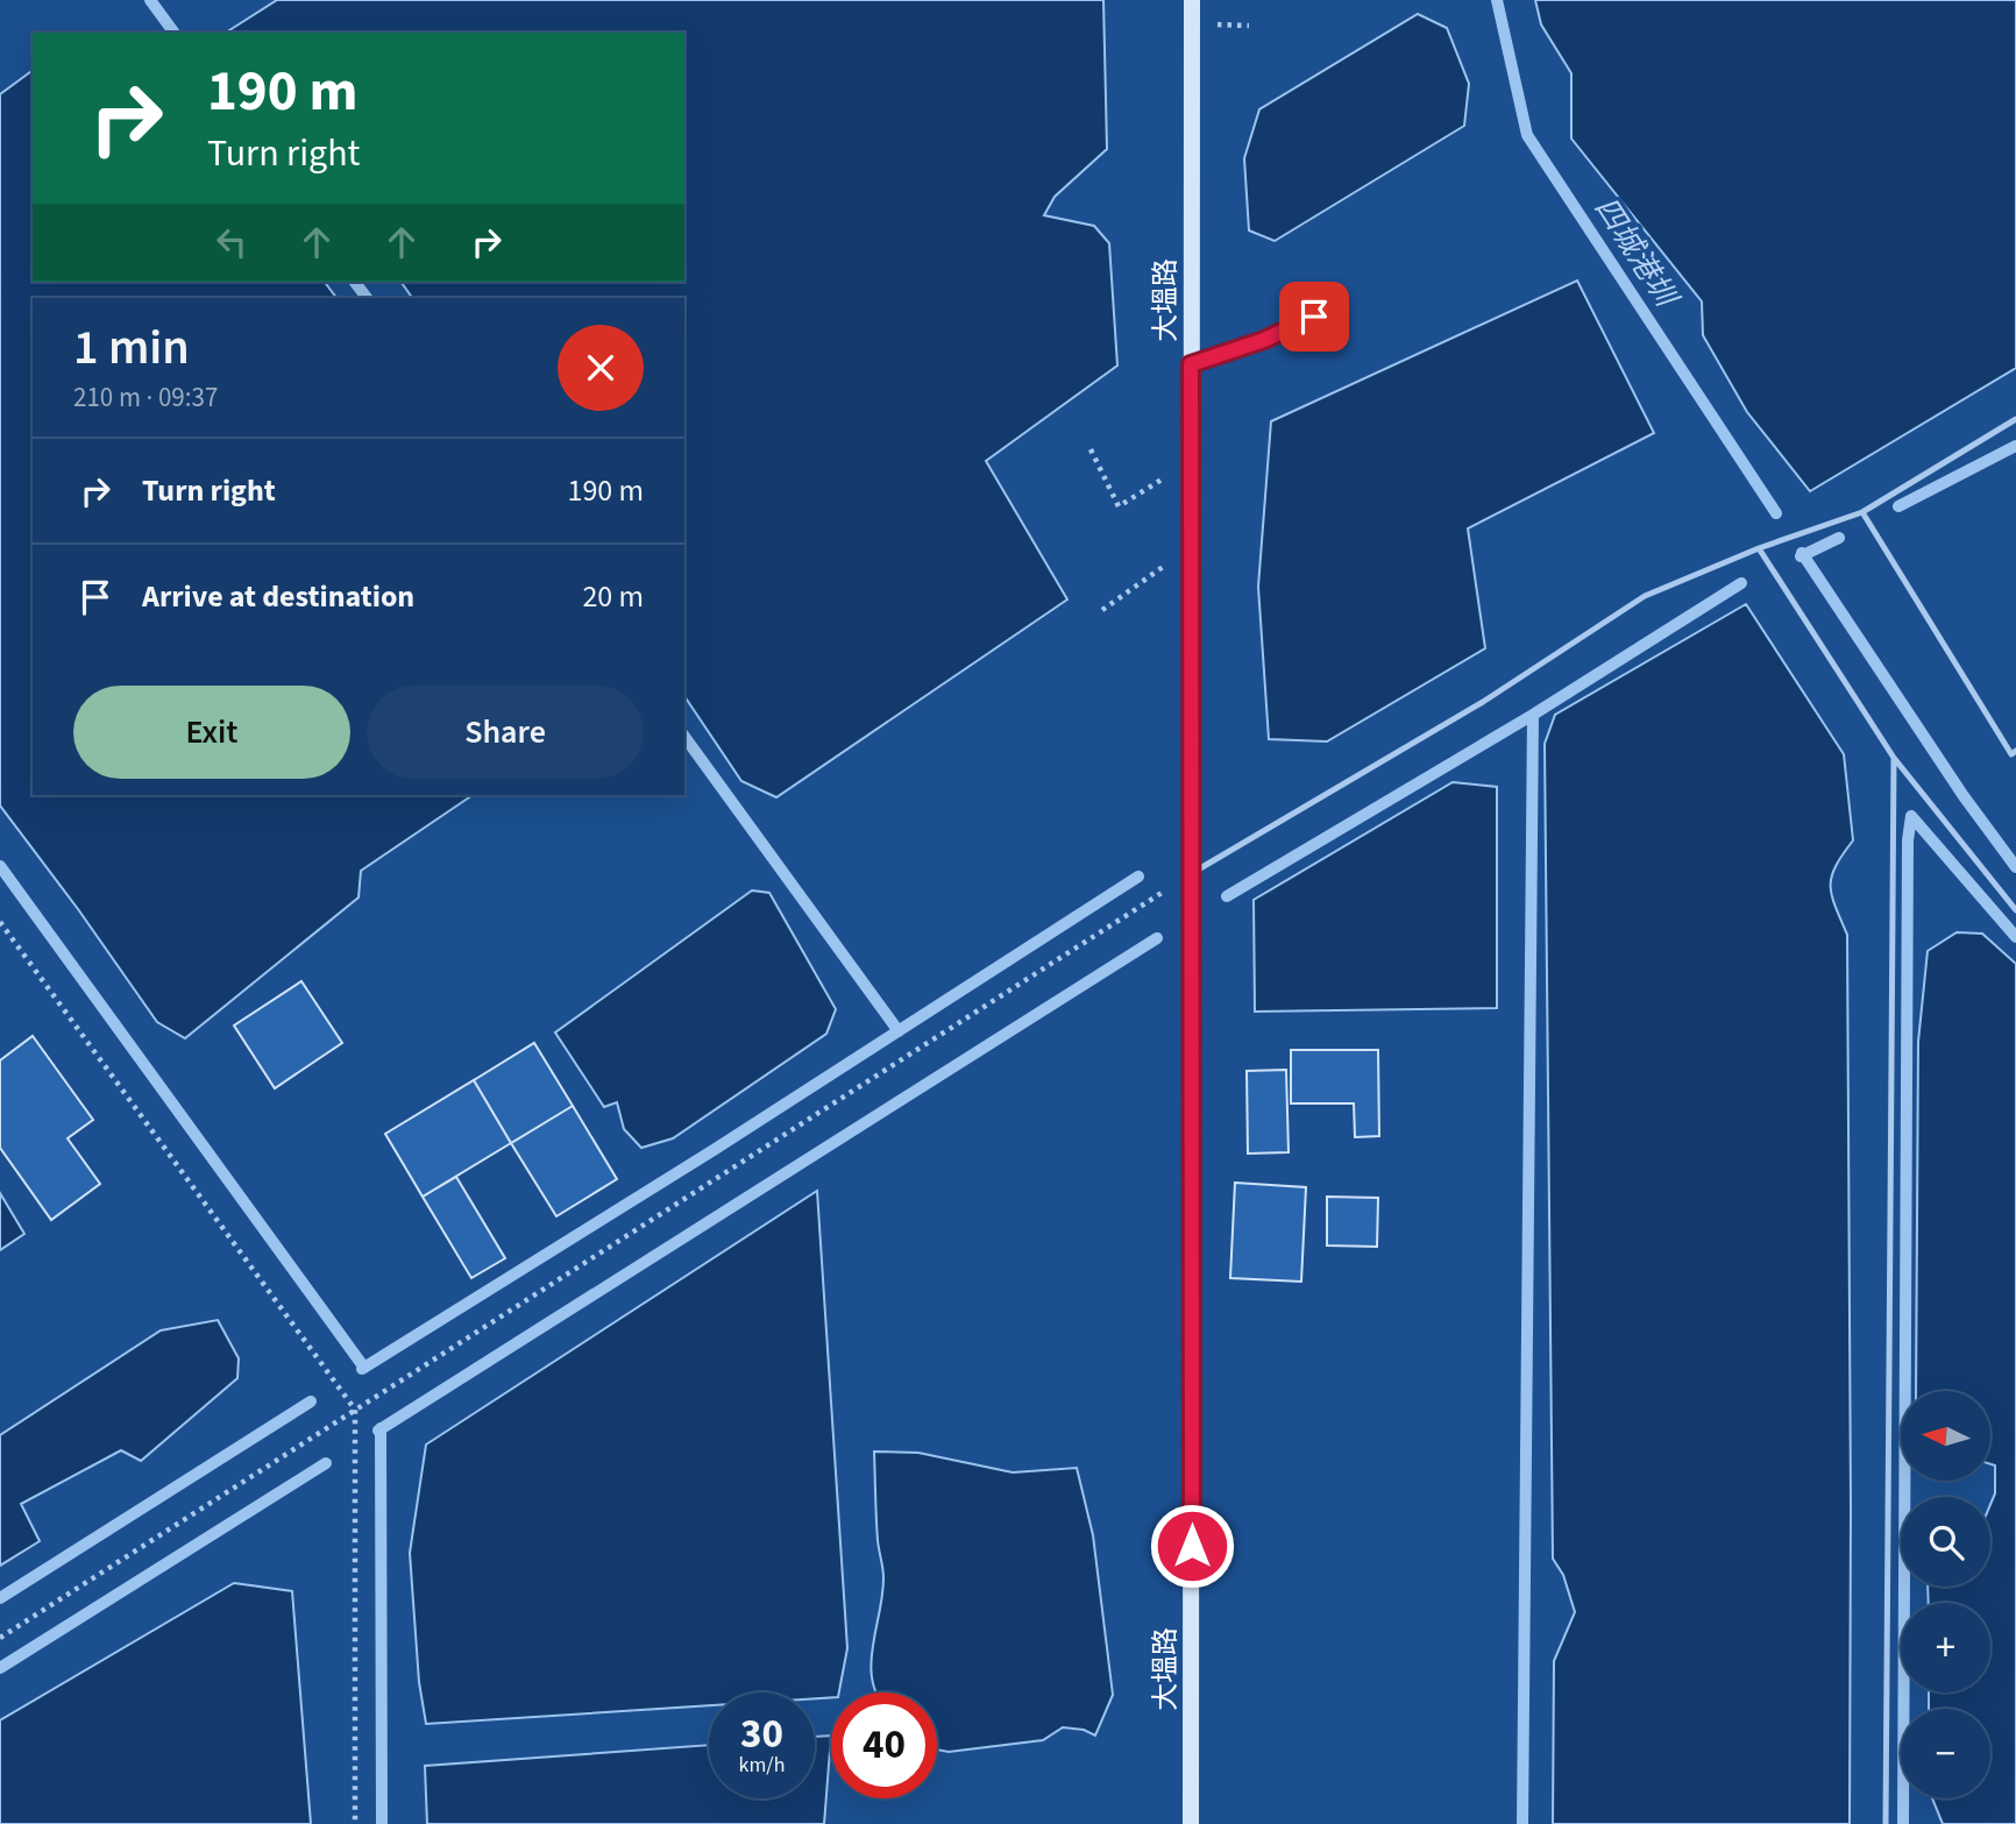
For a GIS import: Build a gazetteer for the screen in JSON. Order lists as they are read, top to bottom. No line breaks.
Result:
{"streets":{"street":["大塭路"]},"water":["四城港圳"],"north":"left","page":{"turn":["190 m","Turn right"],"heading":["1 min","210 m · 09:37"],"list":[{"name":"Turn right","value":"190 m"},{"name":"Arrive at destination","value":"20 m"}],"buttons":["Exit","Share"],"map_buttons":["+","−"],"speed":"30 km/h","limit":"40"}}
